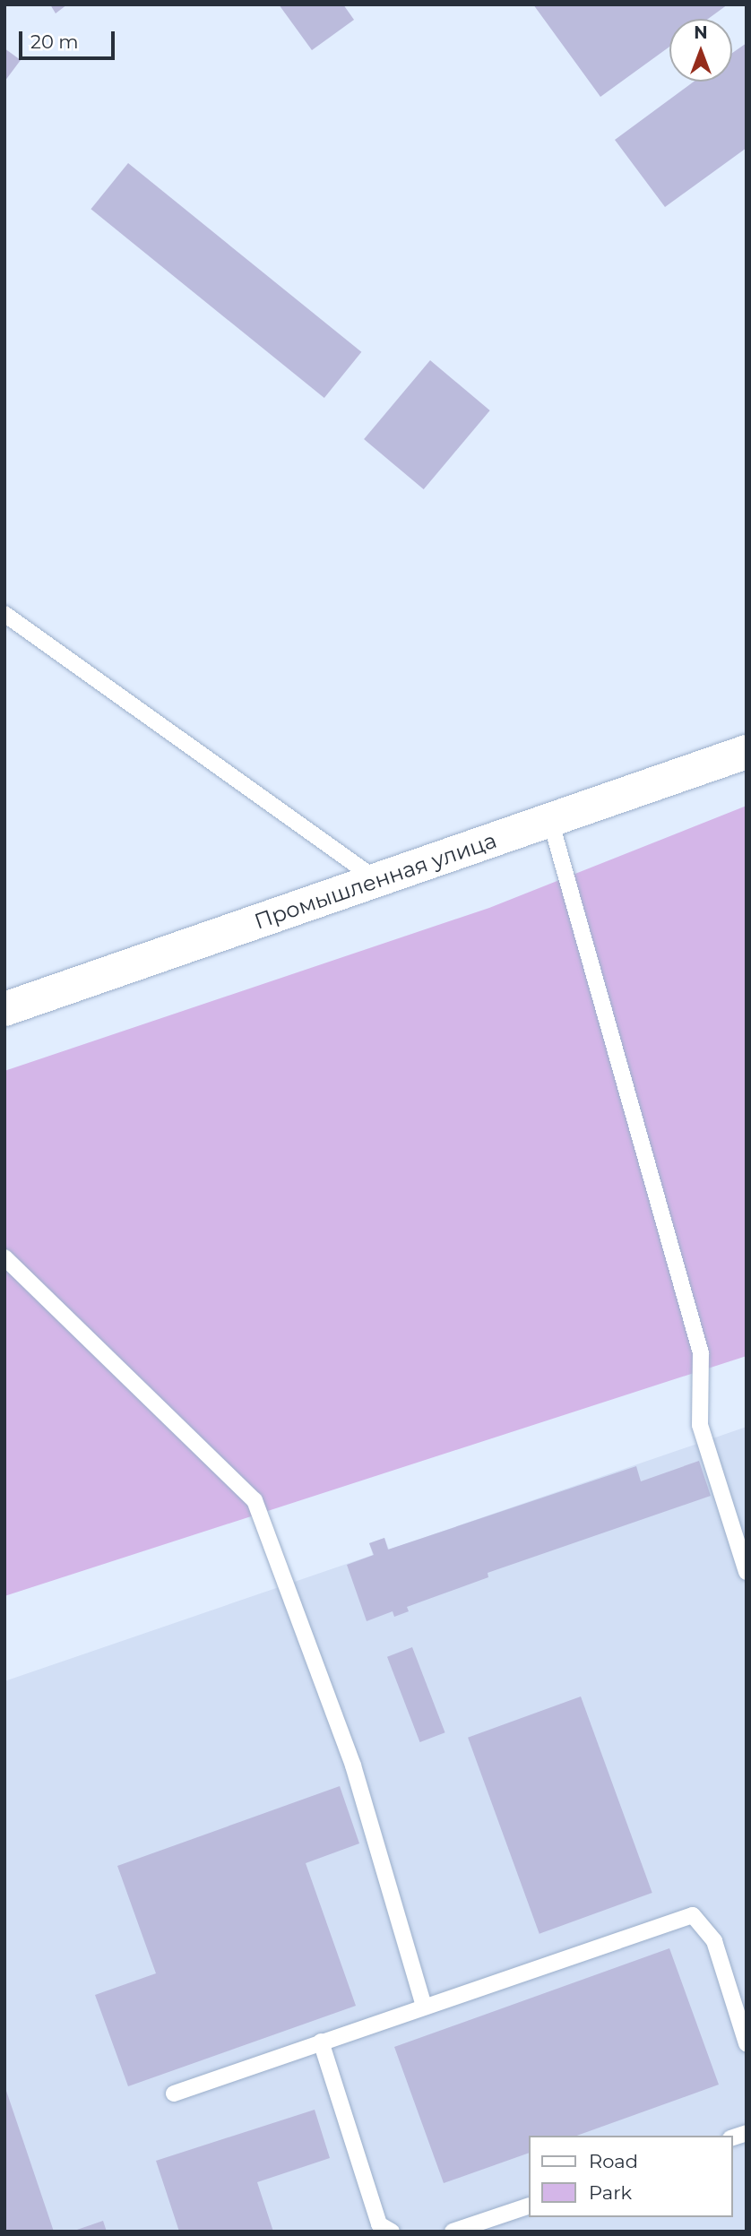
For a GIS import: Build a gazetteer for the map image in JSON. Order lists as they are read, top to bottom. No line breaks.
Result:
{"streets":{"street":["Промышленная улица"]},"legend":["Road","Park"],"scale_bar":"20 m","north":"top"}
